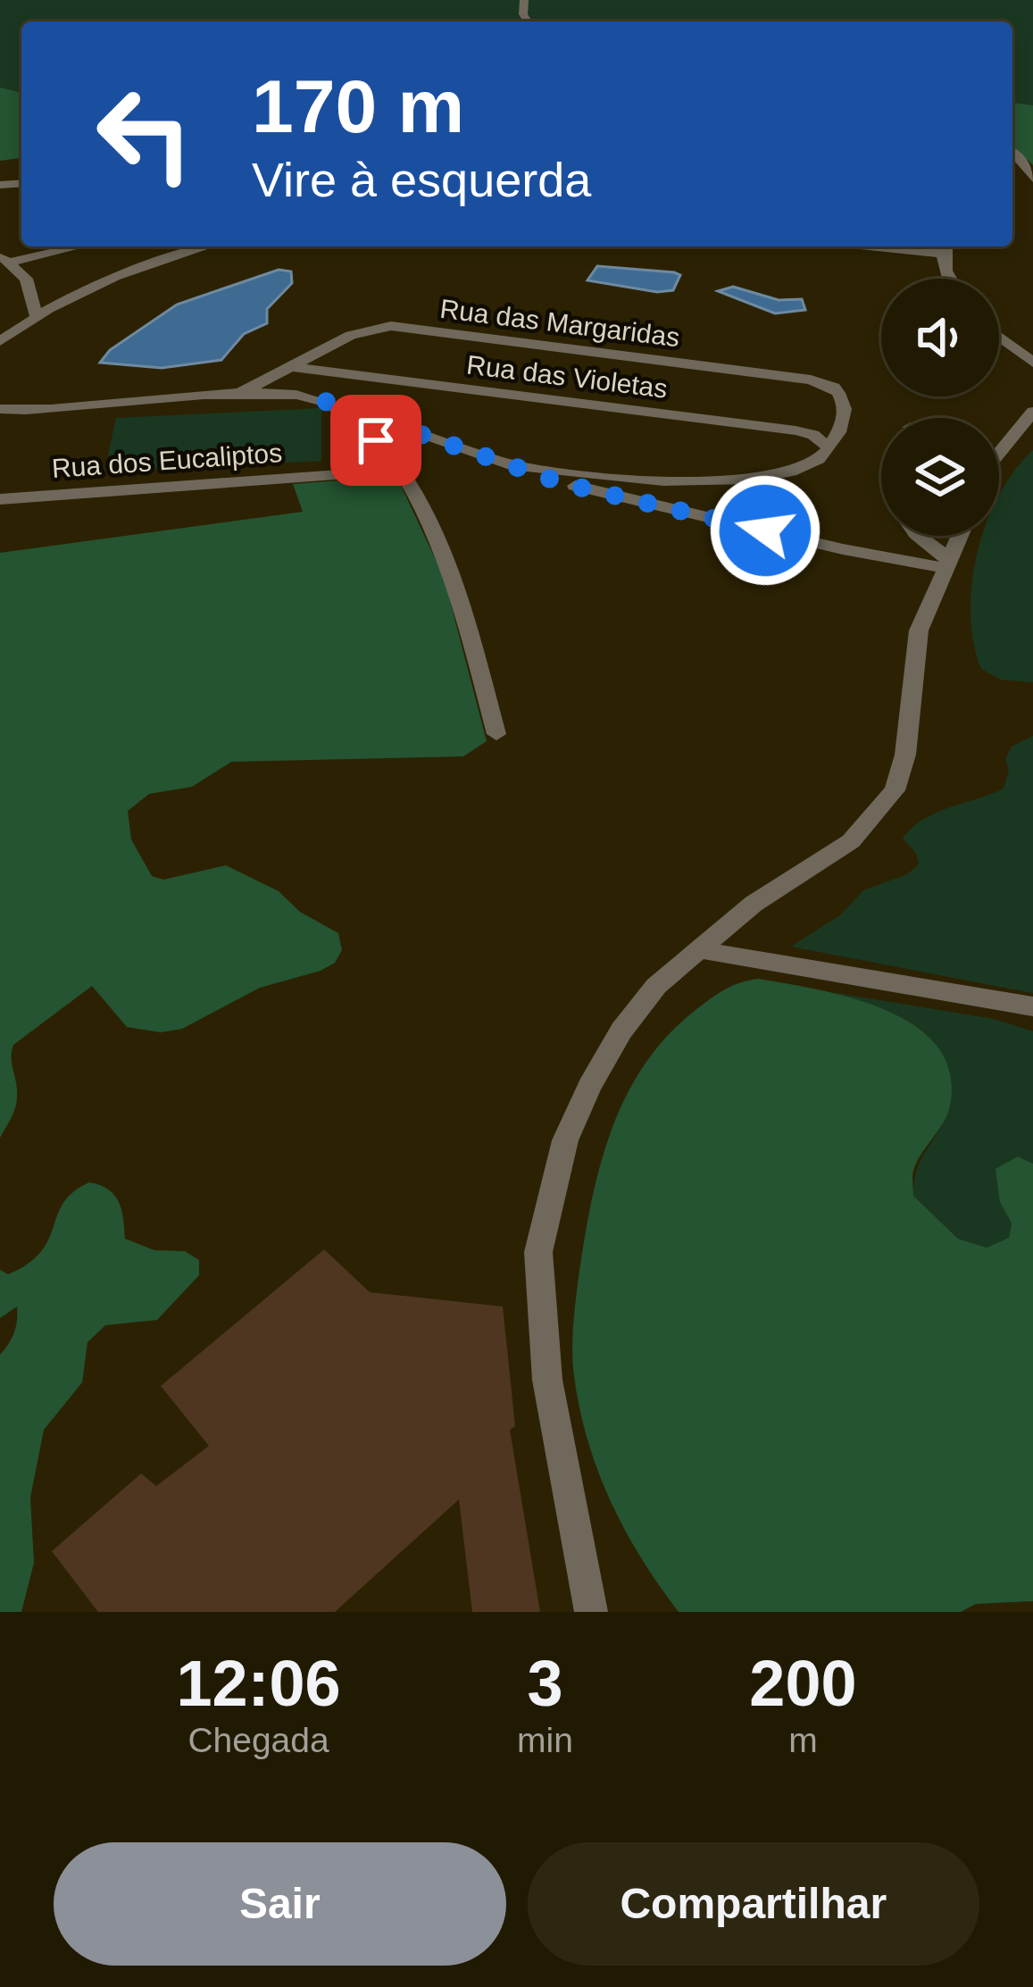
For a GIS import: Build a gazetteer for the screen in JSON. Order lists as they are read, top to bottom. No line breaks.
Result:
{"streets":{"street":["Rua das Margaridas","Rua das Violetas","Rua dos Eucaliptos"]},"crossings":[["Rua das Margaridas","Rua das Violetas"]],"page":{"turn":["170 m","Vire à esquerda"],"eta":["12:06","Chegada","3","min","200","m"],"buttons":["Sair","Compartilhar"]}}
